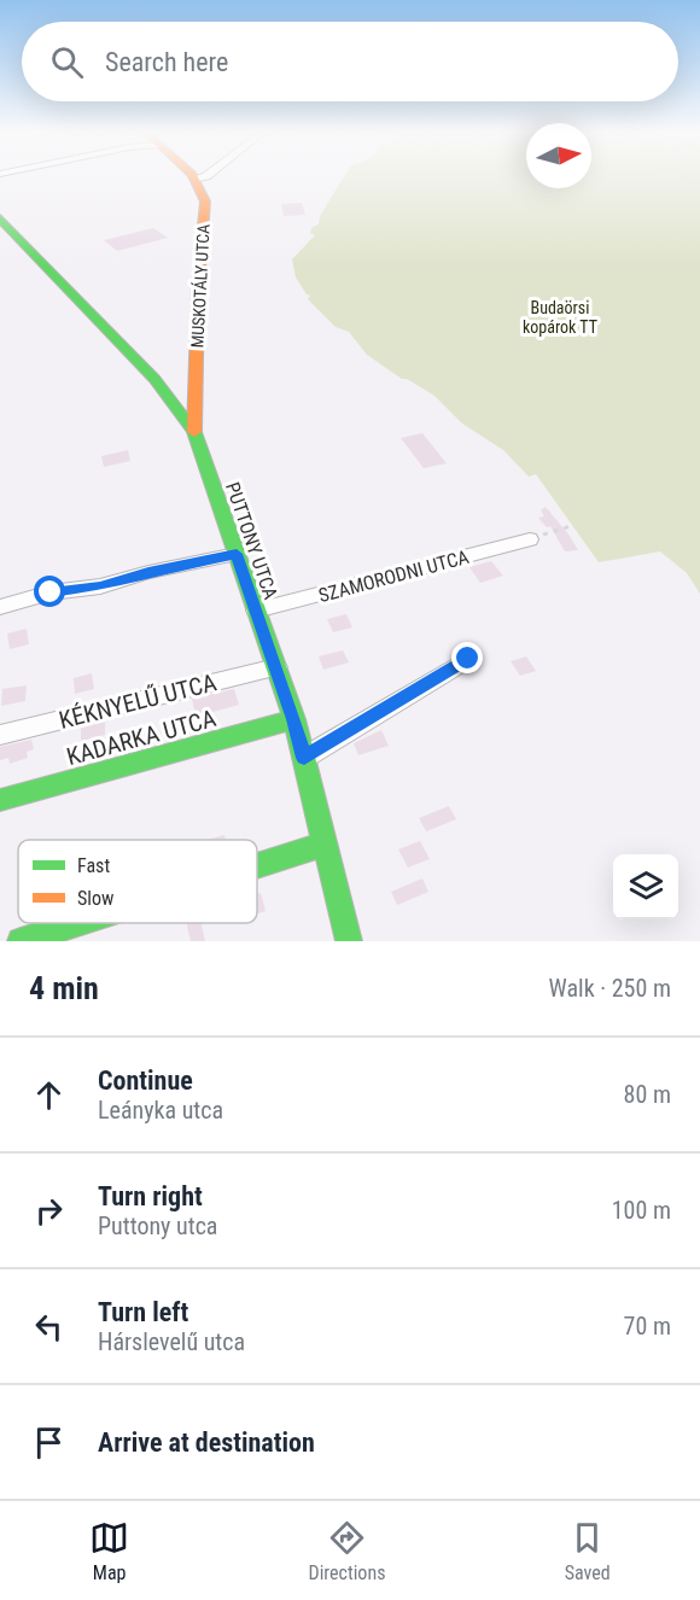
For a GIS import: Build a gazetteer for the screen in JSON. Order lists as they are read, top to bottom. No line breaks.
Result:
{"streets":{"street":["MUSKOTÁLY UTCA","PUTTONY UTCA","SZAMORODNI UTCA","KÉKNYELŰ UTCA","KADARKA UTCA"]},"crossings":[["MUSKOTÁLY UTCA","PUTTONY UTCA"],["PUTTONY UTCA","SZAMORODNI UTCA"],["PUTTONY UTCA","KÉKNYELŰ UTCA"],["PUTTONY UTCA","KADARKA UTCA"]],"parks":["Budaörsi kopárok TT"],"legend":["Fast","Slow"],"north":"right","page":{"search":"Search here","heading":["4 min","Walk · 250 m"],"list":[["Continue","Leányka utca","80 m"],["Turn right","Puttony utca","100 m"],["Turn left","Hárslevelű utca","70 m"],"Arrive at destination"],"nav":["Map","Directions","Saved"]}}
